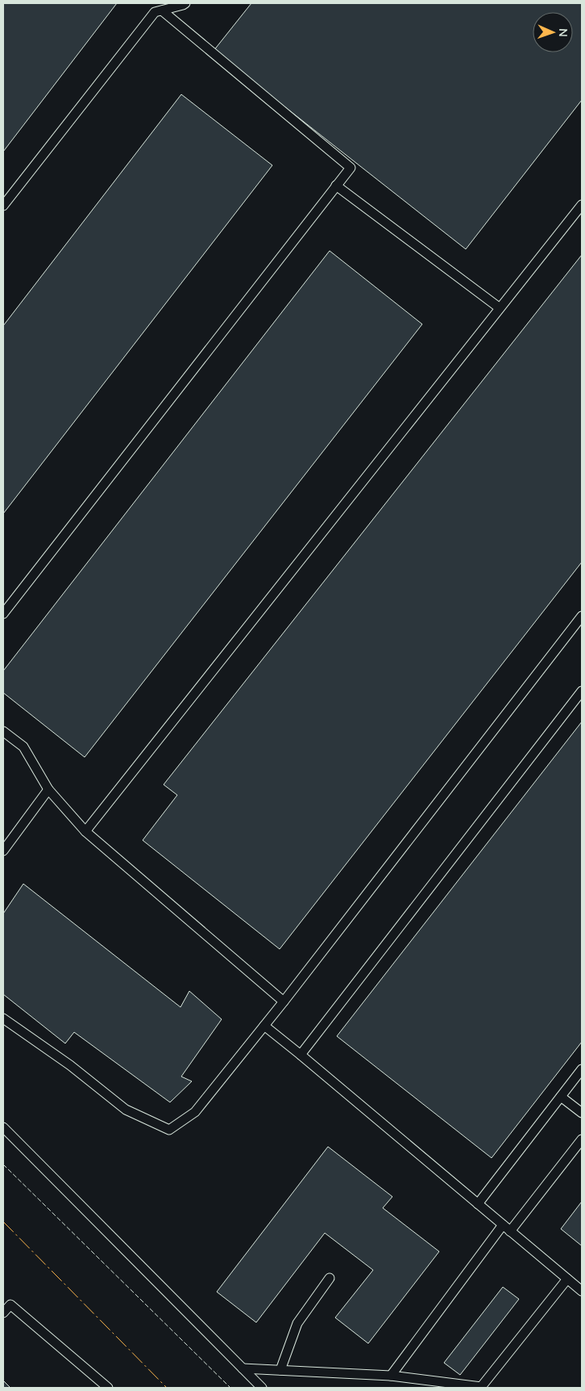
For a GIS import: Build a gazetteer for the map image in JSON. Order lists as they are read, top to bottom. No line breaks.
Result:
{"north":"right"}
